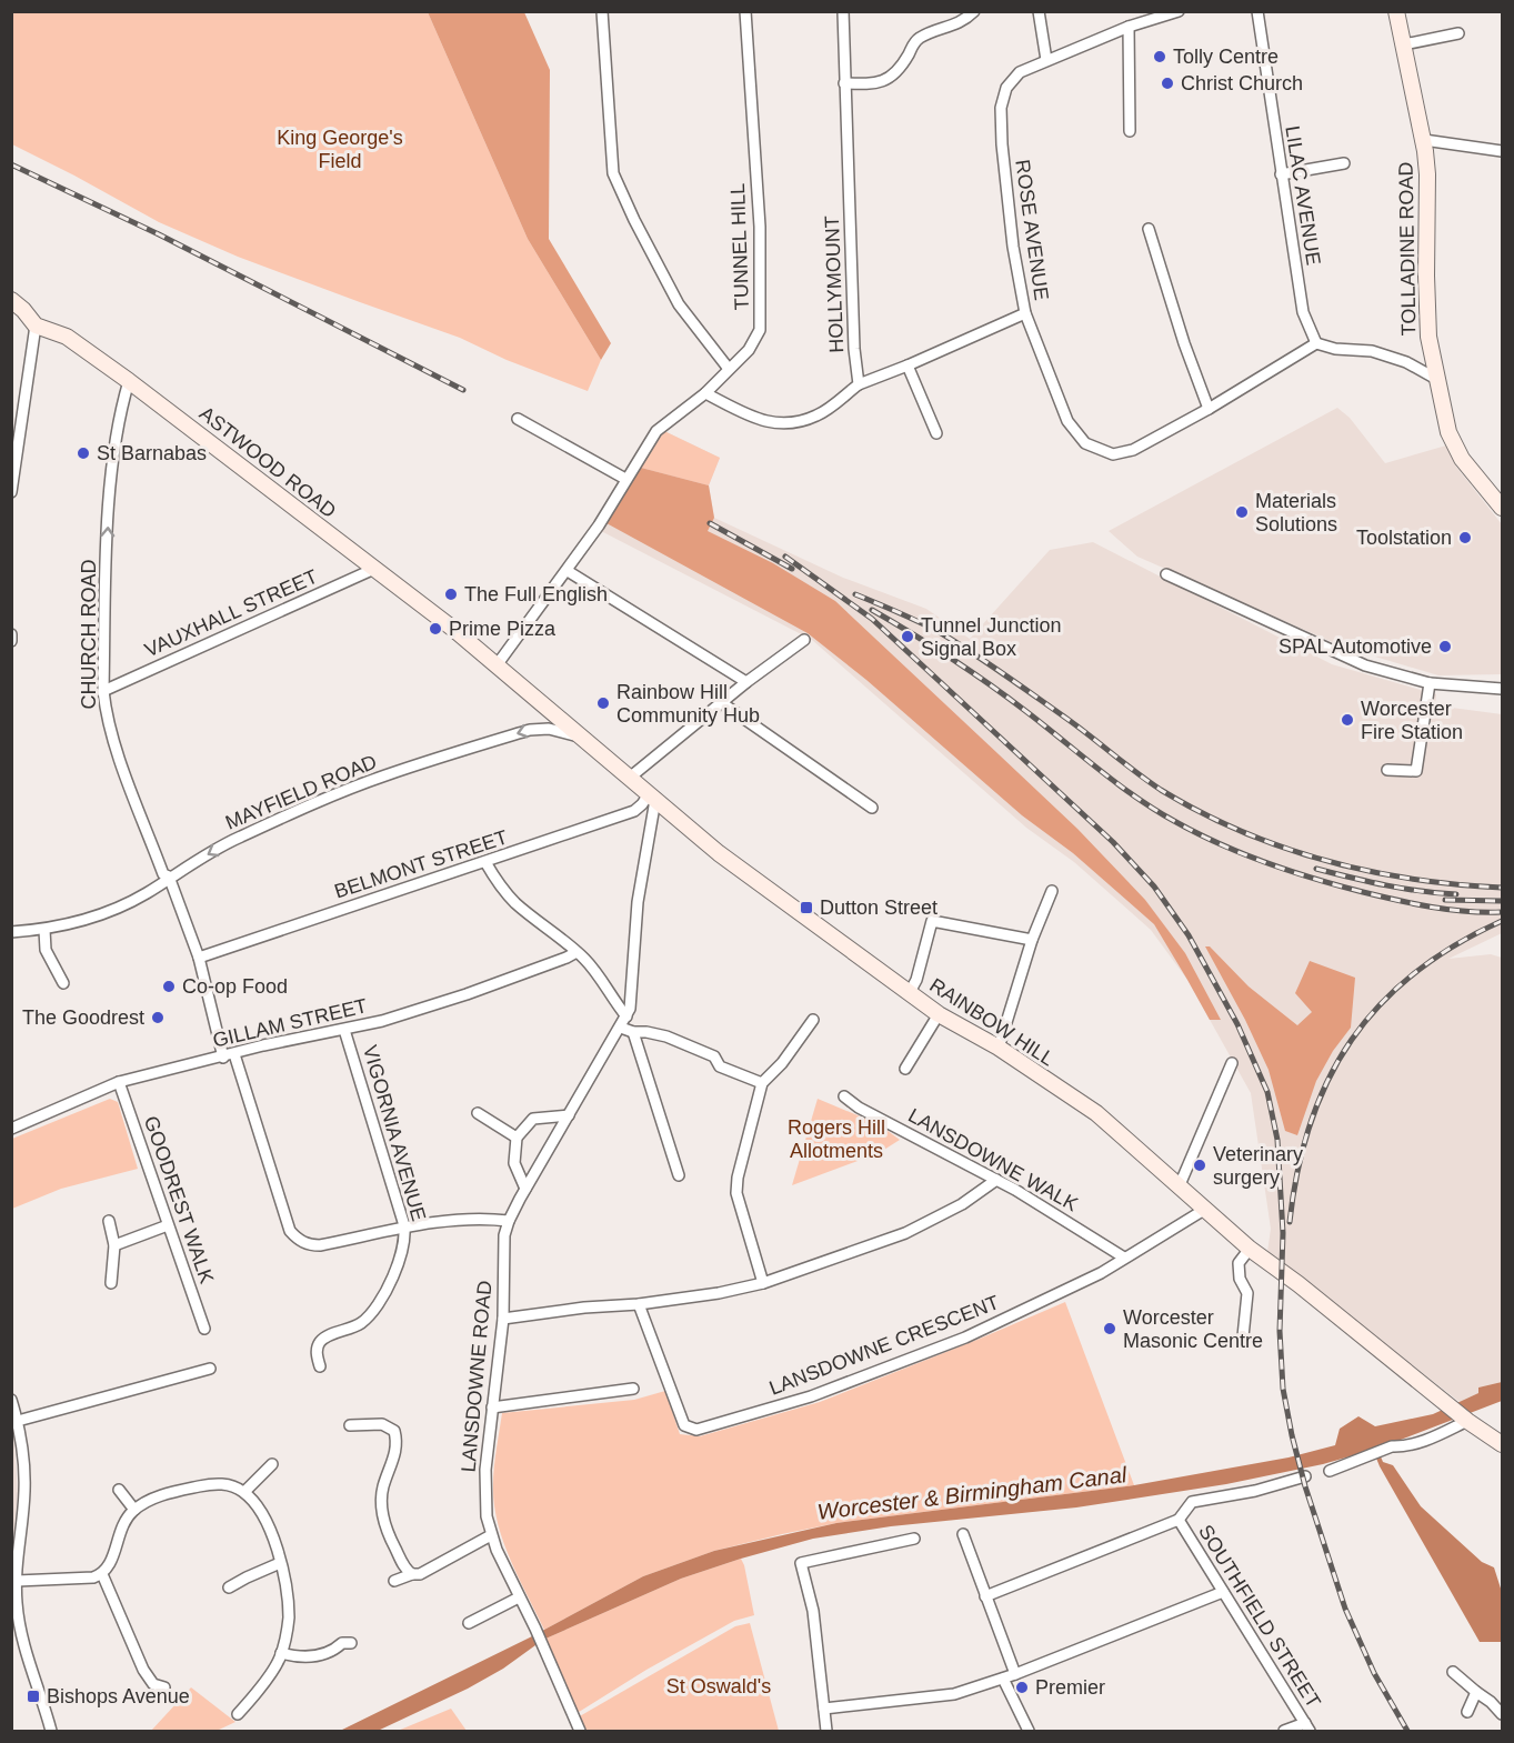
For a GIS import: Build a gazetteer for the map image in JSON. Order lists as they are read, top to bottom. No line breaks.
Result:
{"streets":{"main road":["TOLLADINE ROAD","ASTWOOD ROAD","RAINBOW HILL"],"street":["LILAC AVENUE","ROSE AVENUE","TUNNEL HILL","HOLLYMOUNT","VAUXHALL STREET","CHURCH ROAD","MAYFIELD ROAD","BELMONT STREET","GILLAM STREET","VIGORNIA AVENUE","LANSDOWNE WALK","GOODREST WALK","LANSDOWNE CRESCENT","LANSDOWNE ROAD","SOUTHFIELD STREET"]},"crossings":[["LILAC AVENUE","ROSE AVENUE"],["TUNNEL HILL","ASTWOOD ROAD"],["TUNNEL HILL","RAINBOW HILL"],["ASTWOOD ROAD","VAUXHALL STREET"],["ASTWOOD ROAD","CHURCH ROAD"],["ASTWOOD ROAD","RAINBOW HILL"],["VAUXHALL STREET","CHURCH ROAD"],["CHURCH ROAD","MAYFIELD ROAD"],["CHURCH ROAD","BELMONT STREET"],["CHURCH ROAD","GILLAM STREET"],["CHURCH ROAD","VIGORNIA AVENUE"],["MAYFIELD ROAD","RAINBOW HILL"],["BELMONT STREET","RAINBOW HILL"],["BELMONT STREET","LANSDOWNE ROAD"],["RAINBOW HILL","LANSDOWNE CRESCENT"],["RAINBOW HILL","LANSDOWNE ROAD"],["GILLAM STREET","VIGORNIA AVENUE"],["GILLAM STREET","GOODREST WALK"],["LANSDOWNE WALK","LANSDOWNE CRESCENT"]],"one_way":["MAYFIELD ROAD"],"water":["Worcester & Birmingham Canal"],"parks":["King George's Field","Rogers Hill Allotments","St Oswald's"],"places":{"other":["Tolly Centre","Christ Church","St Barnabas","Materials Solutions","Toolstation","The Full English","Prime Pizza","Tunnel Junction Signal Box","SPAL Automotive","Rainbow Hill Community Hub","Worcester Fire Station","Co-op Food","The Goodrest","Veterinary surgery","Worcester Masonic Centre","Premier"],"transit":["Dutton Street","Bishops Avenue"]}}
